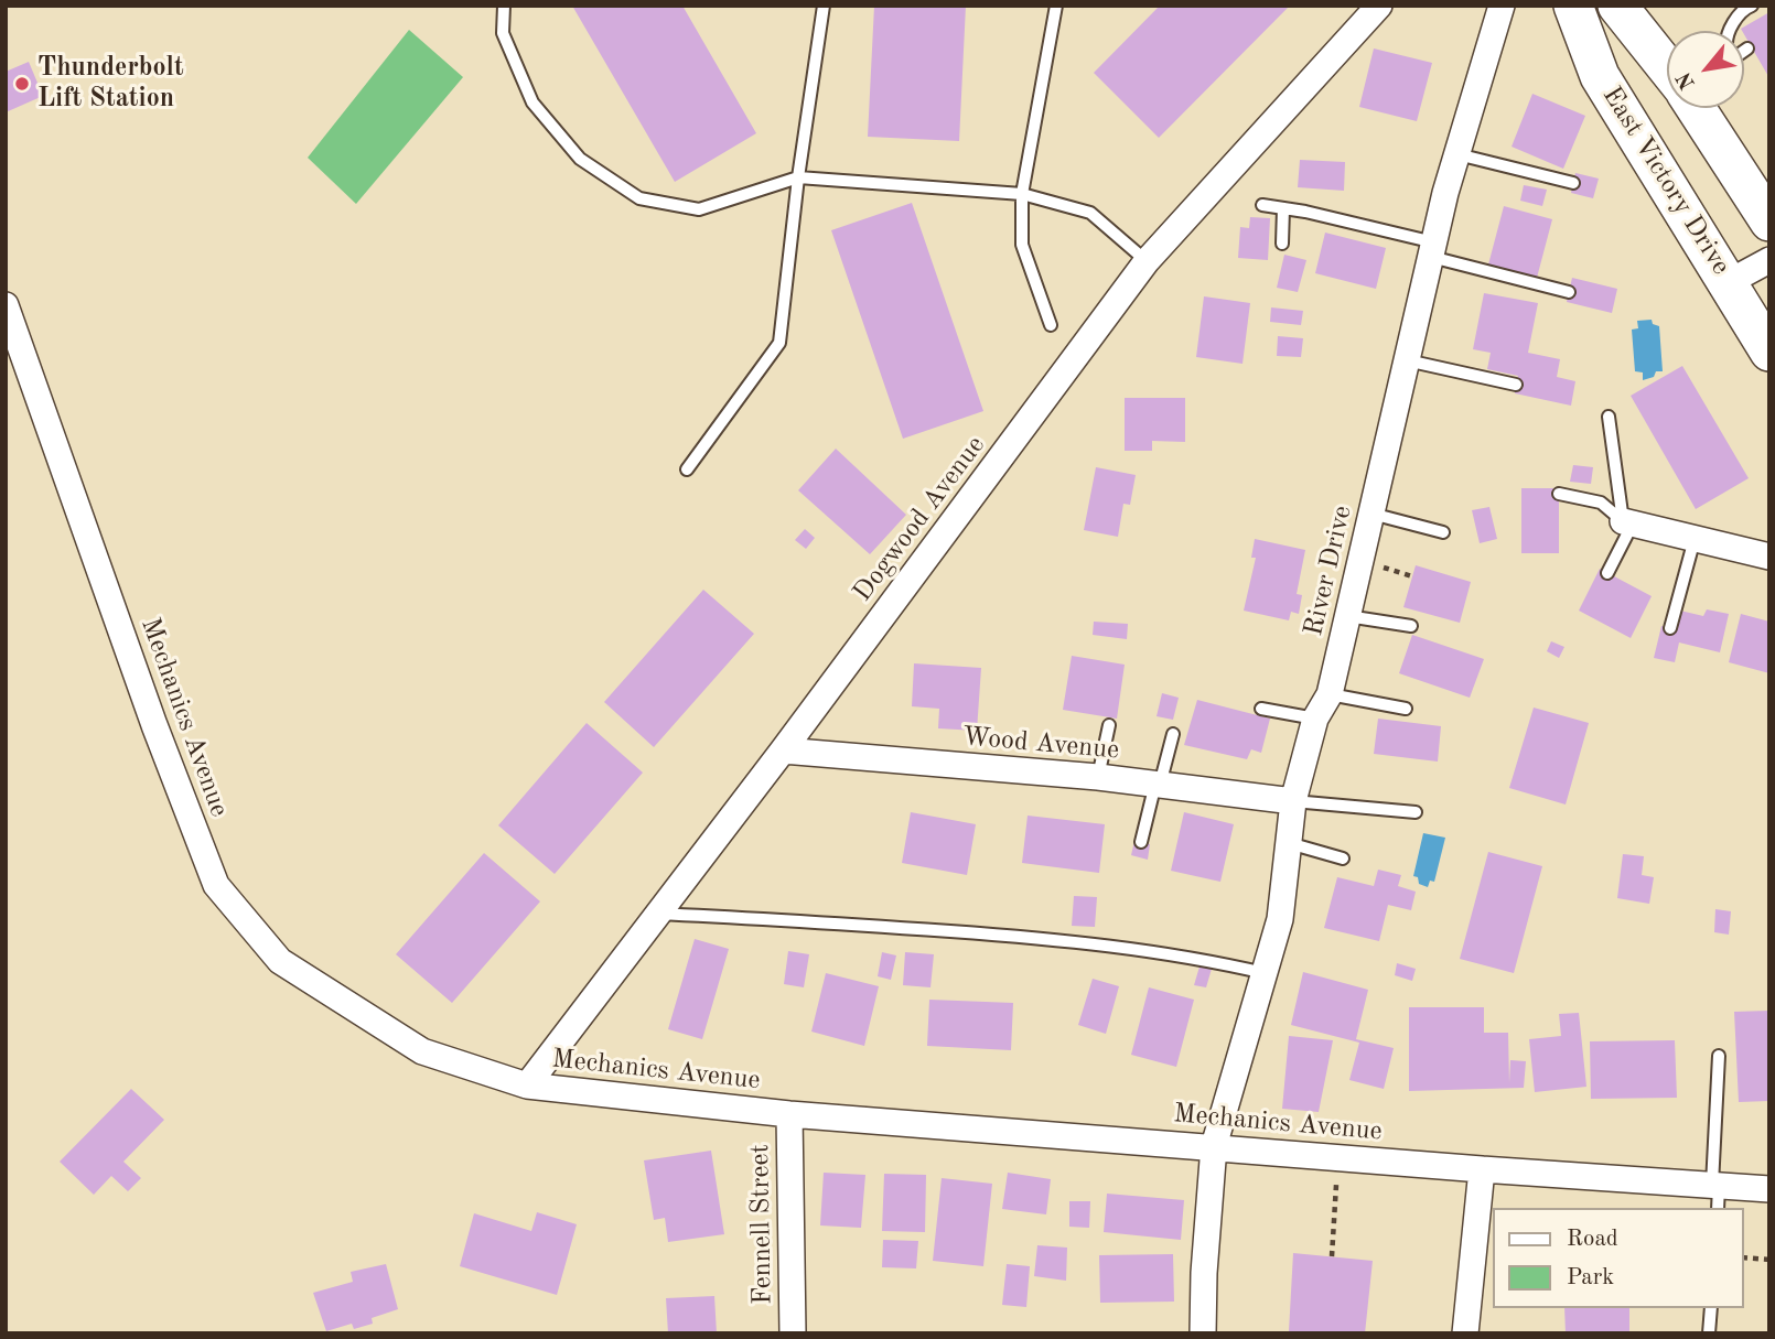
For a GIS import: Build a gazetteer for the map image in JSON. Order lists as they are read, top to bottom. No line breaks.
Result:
{"streets":{"main road":["East Victory Drive"],"street":["Dogwood Avenue","River Drive","Mechanics Avenue","Wood Avenue","Fennell Street"]},"crossings":[["Dogwood Avenue","Mechanics Avenue"],["Dogwood Avenue","Wood Avenue"],["River Drive","Mechanics Avenue"],["River Drive","Wood Avenue"],["Mechanics Avenue","Fennell Street"]],"places":["Thunderbolt Lift Station"],"legend":["Road","Park"],"north":"bottom left"}
